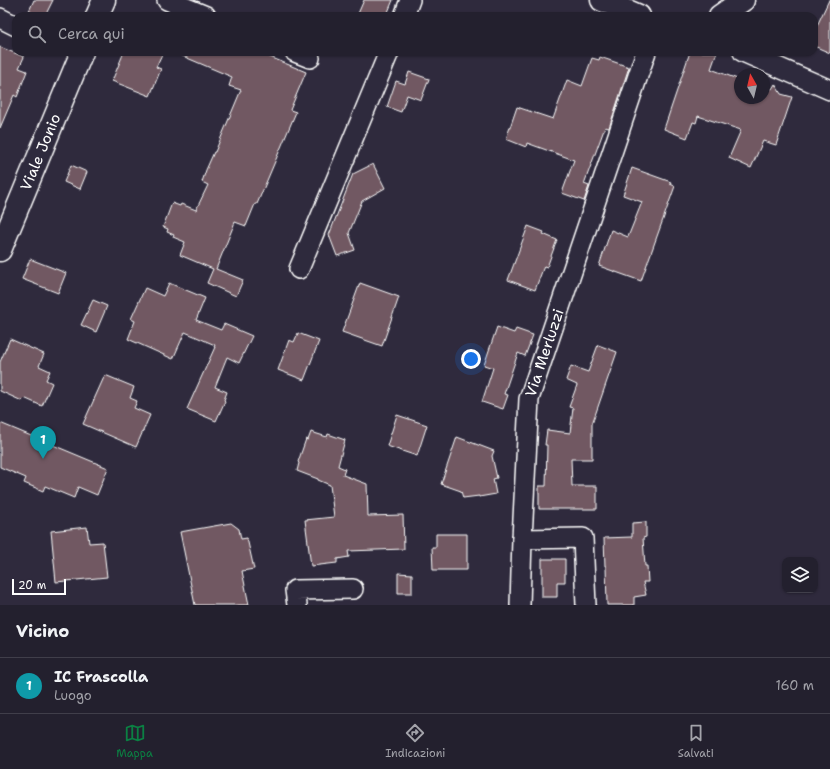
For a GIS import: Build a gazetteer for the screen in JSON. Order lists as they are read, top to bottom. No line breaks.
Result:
{"streets":{"street":["Viale Jonio","Via Merluzzi"]},"scale_bar":"20 m","north":"top","page":{"search":"Cerca qui","pins":"1","scale":"20 m","heading":"Vicino","list":[{"mark":"1","name":"IC Frascolla","note":"Luogo","value":"160 m"}],"nav":["Mappa","Indicazioni","Salvati"]}}
